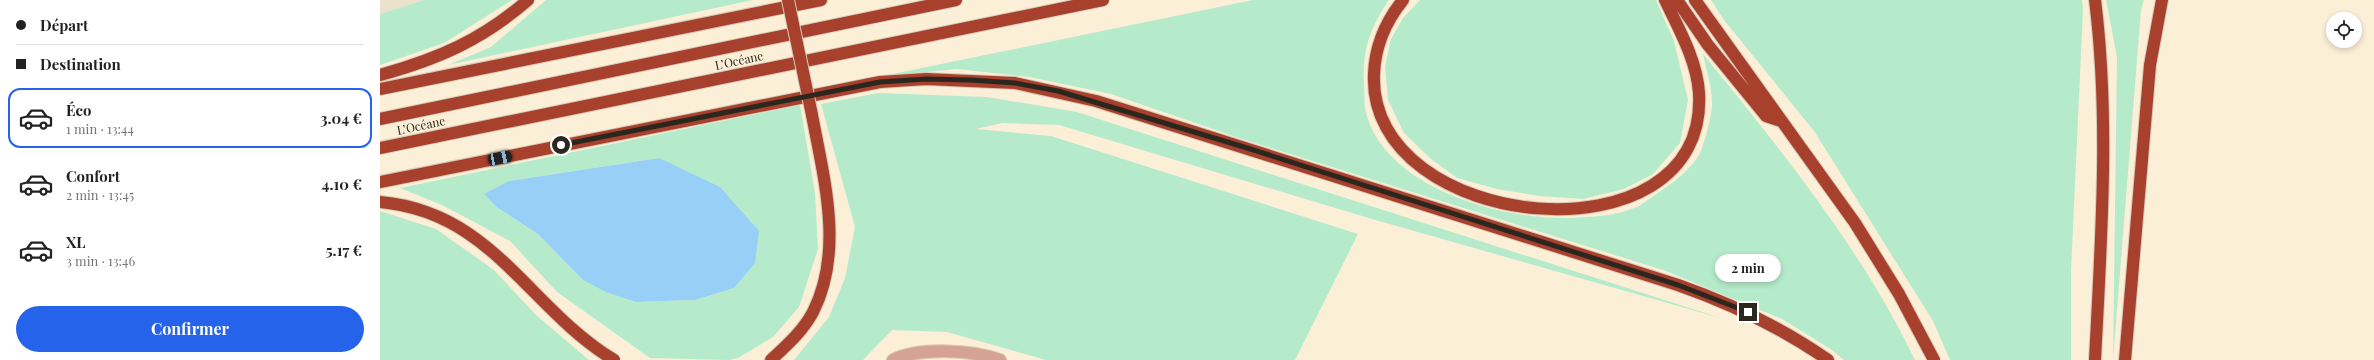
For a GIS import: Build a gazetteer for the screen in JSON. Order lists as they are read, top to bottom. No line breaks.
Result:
{"streets":{"highway":["L’Océane"]},"page":{"banner":["Départ","Destination"],"list":[{"name":"Éco","note":"1 min · 13:44","value":"3.04 €"},{"name":"Confort","note":"2 min · 13:45","value":"4.10 €"},{"name":"XL","note":"3 min · 13:46","value":"5.17 €"}],"bubble":"2 min","buttons":"Confirmer"}}
